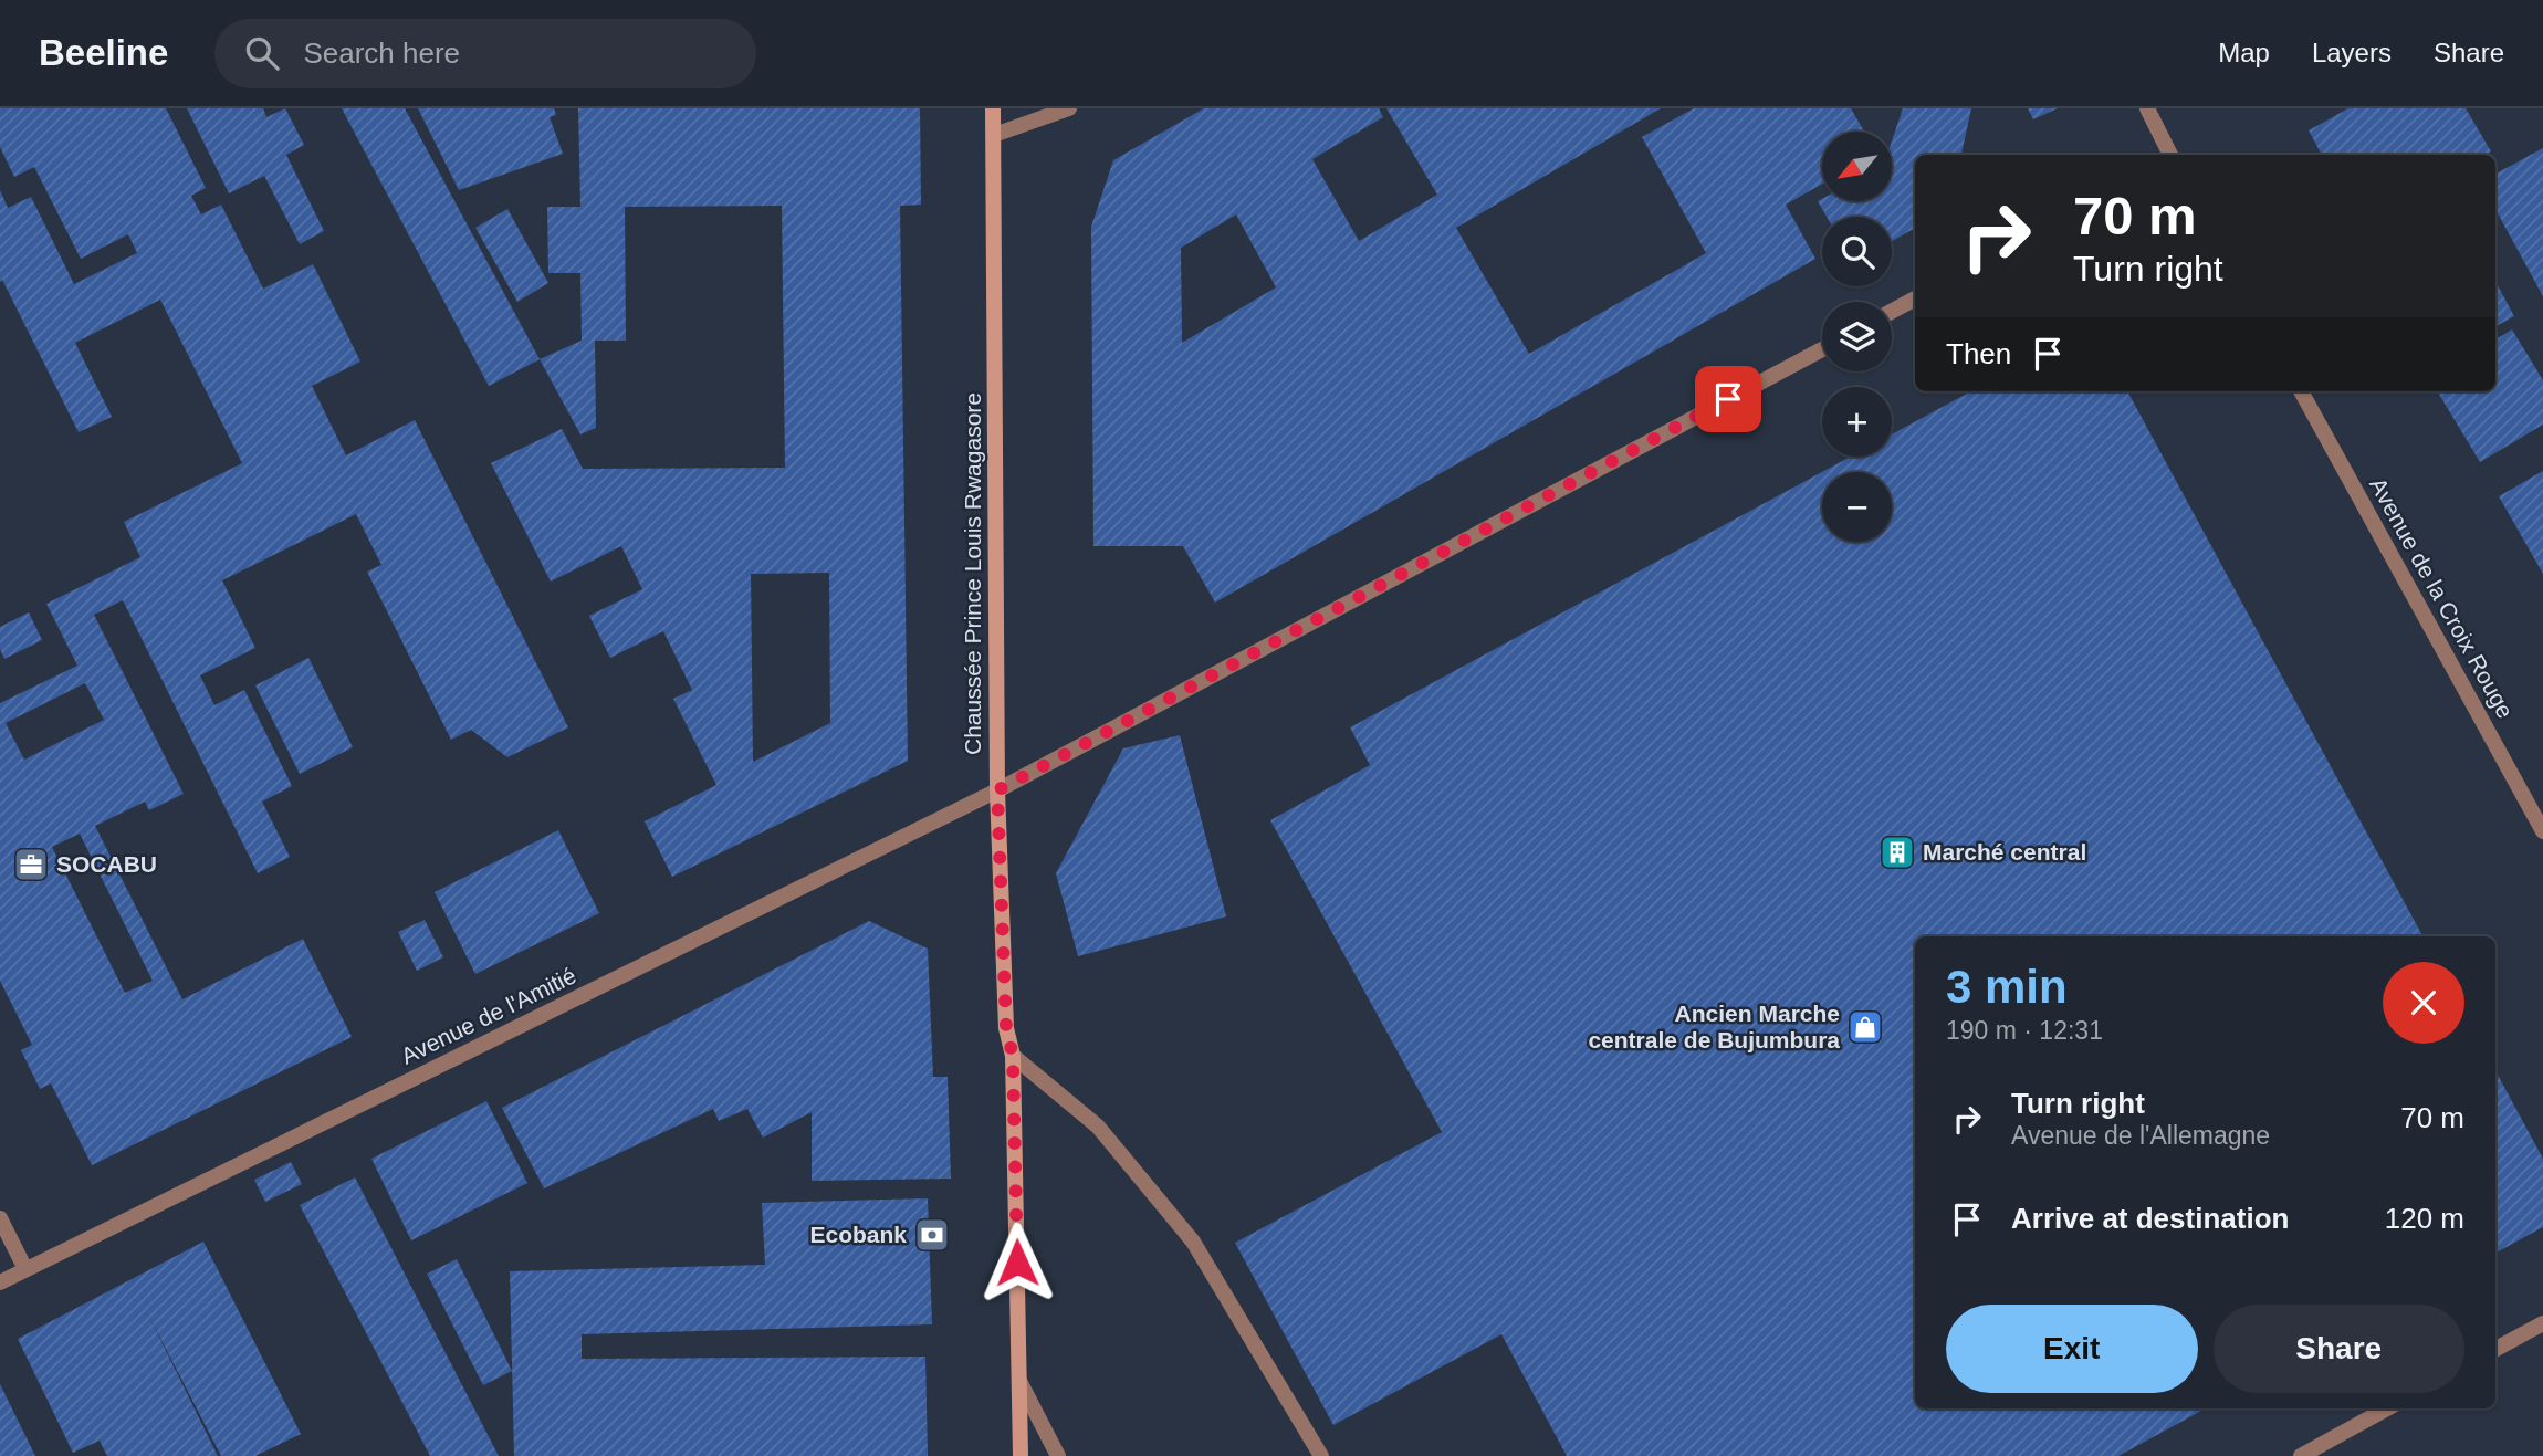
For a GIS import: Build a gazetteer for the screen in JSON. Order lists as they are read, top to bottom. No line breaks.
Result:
{"streets":{"street":["Chaussée Prince Louis Rwagasore","Avenue de la Croix Rouge","Avenue de l'Amitié"]},"crossings":[["Chaussée Prince Louis Rwagasore","Avenue de l'Amitié"]],"places":{"building":["Marché central"],"office":["SOCABU"],"shop":["Ancien Marche centrale de Bujumbura"],"bank":["Ecobank"]},"north":"bottom left","page":{"header":"Beeline","search":"Search here","nav":["Map","Layers","Share"],"map_buttons":["+","−"],"turn":["70 m","Turn right"],"then":"Then","heading":["3 min","190 m · 12:31"],"list":[{"name":"Turn right","note":"Avenue de l'Allemagne","value":"70 m"},{"name":"Arrive at destination","value":"120 m"}],"buttons":["Exit","Share"]}}
